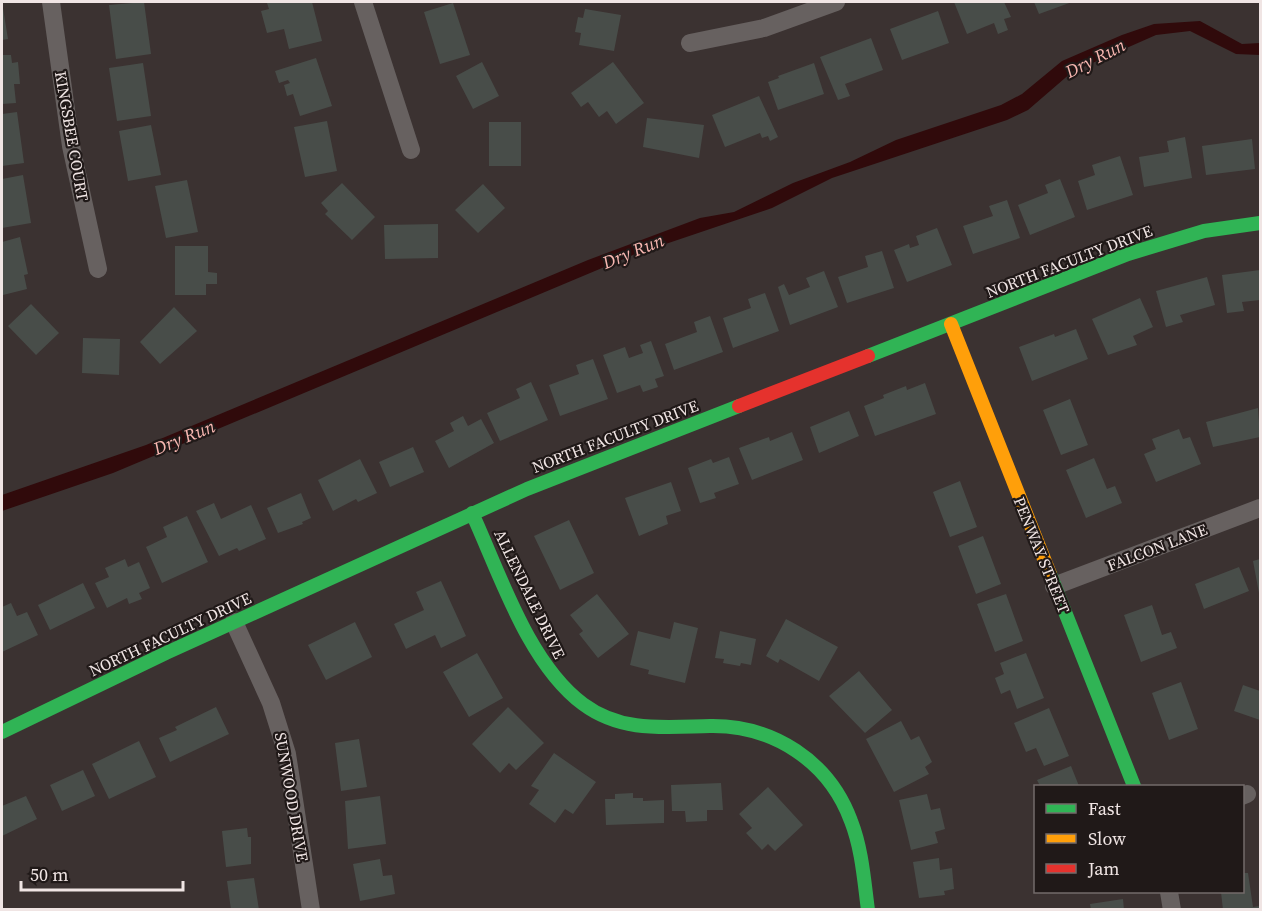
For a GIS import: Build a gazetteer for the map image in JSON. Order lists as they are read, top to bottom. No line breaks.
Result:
{"streets":{"street":["KINGSBEE COURT","NORTH FACULTY DRIVE","FALCON LANE","PENWAY STREET","ALLENDALE DRIVE","SUNWOOD DRIVE"]},"crossings":[["NORTH FACULTY DRIVE","PENWAY STREET"],["NORTH FACULTY DRIVE","ALLENDALE DRIVE"],["NORTH FACULTY DRIVE","SUNWOOD DRIVE"],["FALCON LANE","PENWAY STREET"]],"water":["Dry Run"],"legend":["Fast","Slow","Jam"],"scale_bar":"50 m"}
